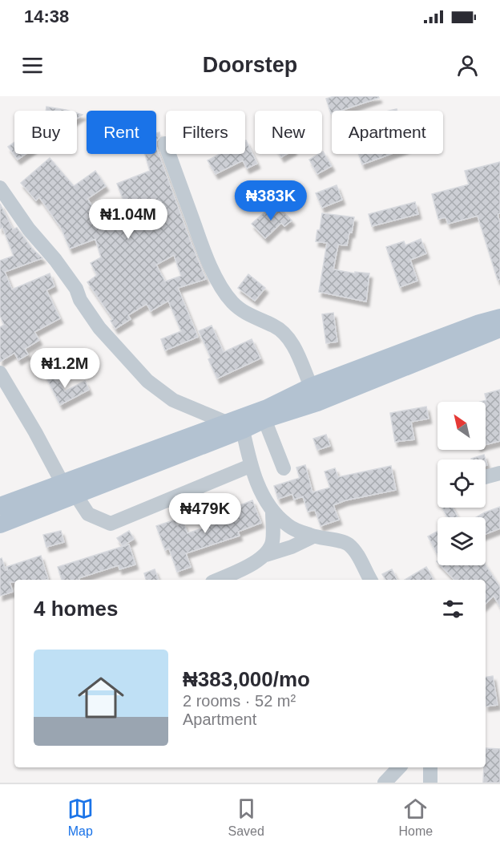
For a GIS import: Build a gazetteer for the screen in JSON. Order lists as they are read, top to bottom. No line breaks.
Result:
{"north":"top left","page":{"status":"14:38","header":"Doorstep","chip":["Buy","Rent","Filters","New","Apartment"],"price":["₦383K","₦1.04M","₦1.2M","₦479K"],"heading":"4 homes","list":[{"name":"₦383,000/mo","note":"2 rooms · 52 m² · Apartment"}],"tabs":["Map","Saved","Home"]}}
